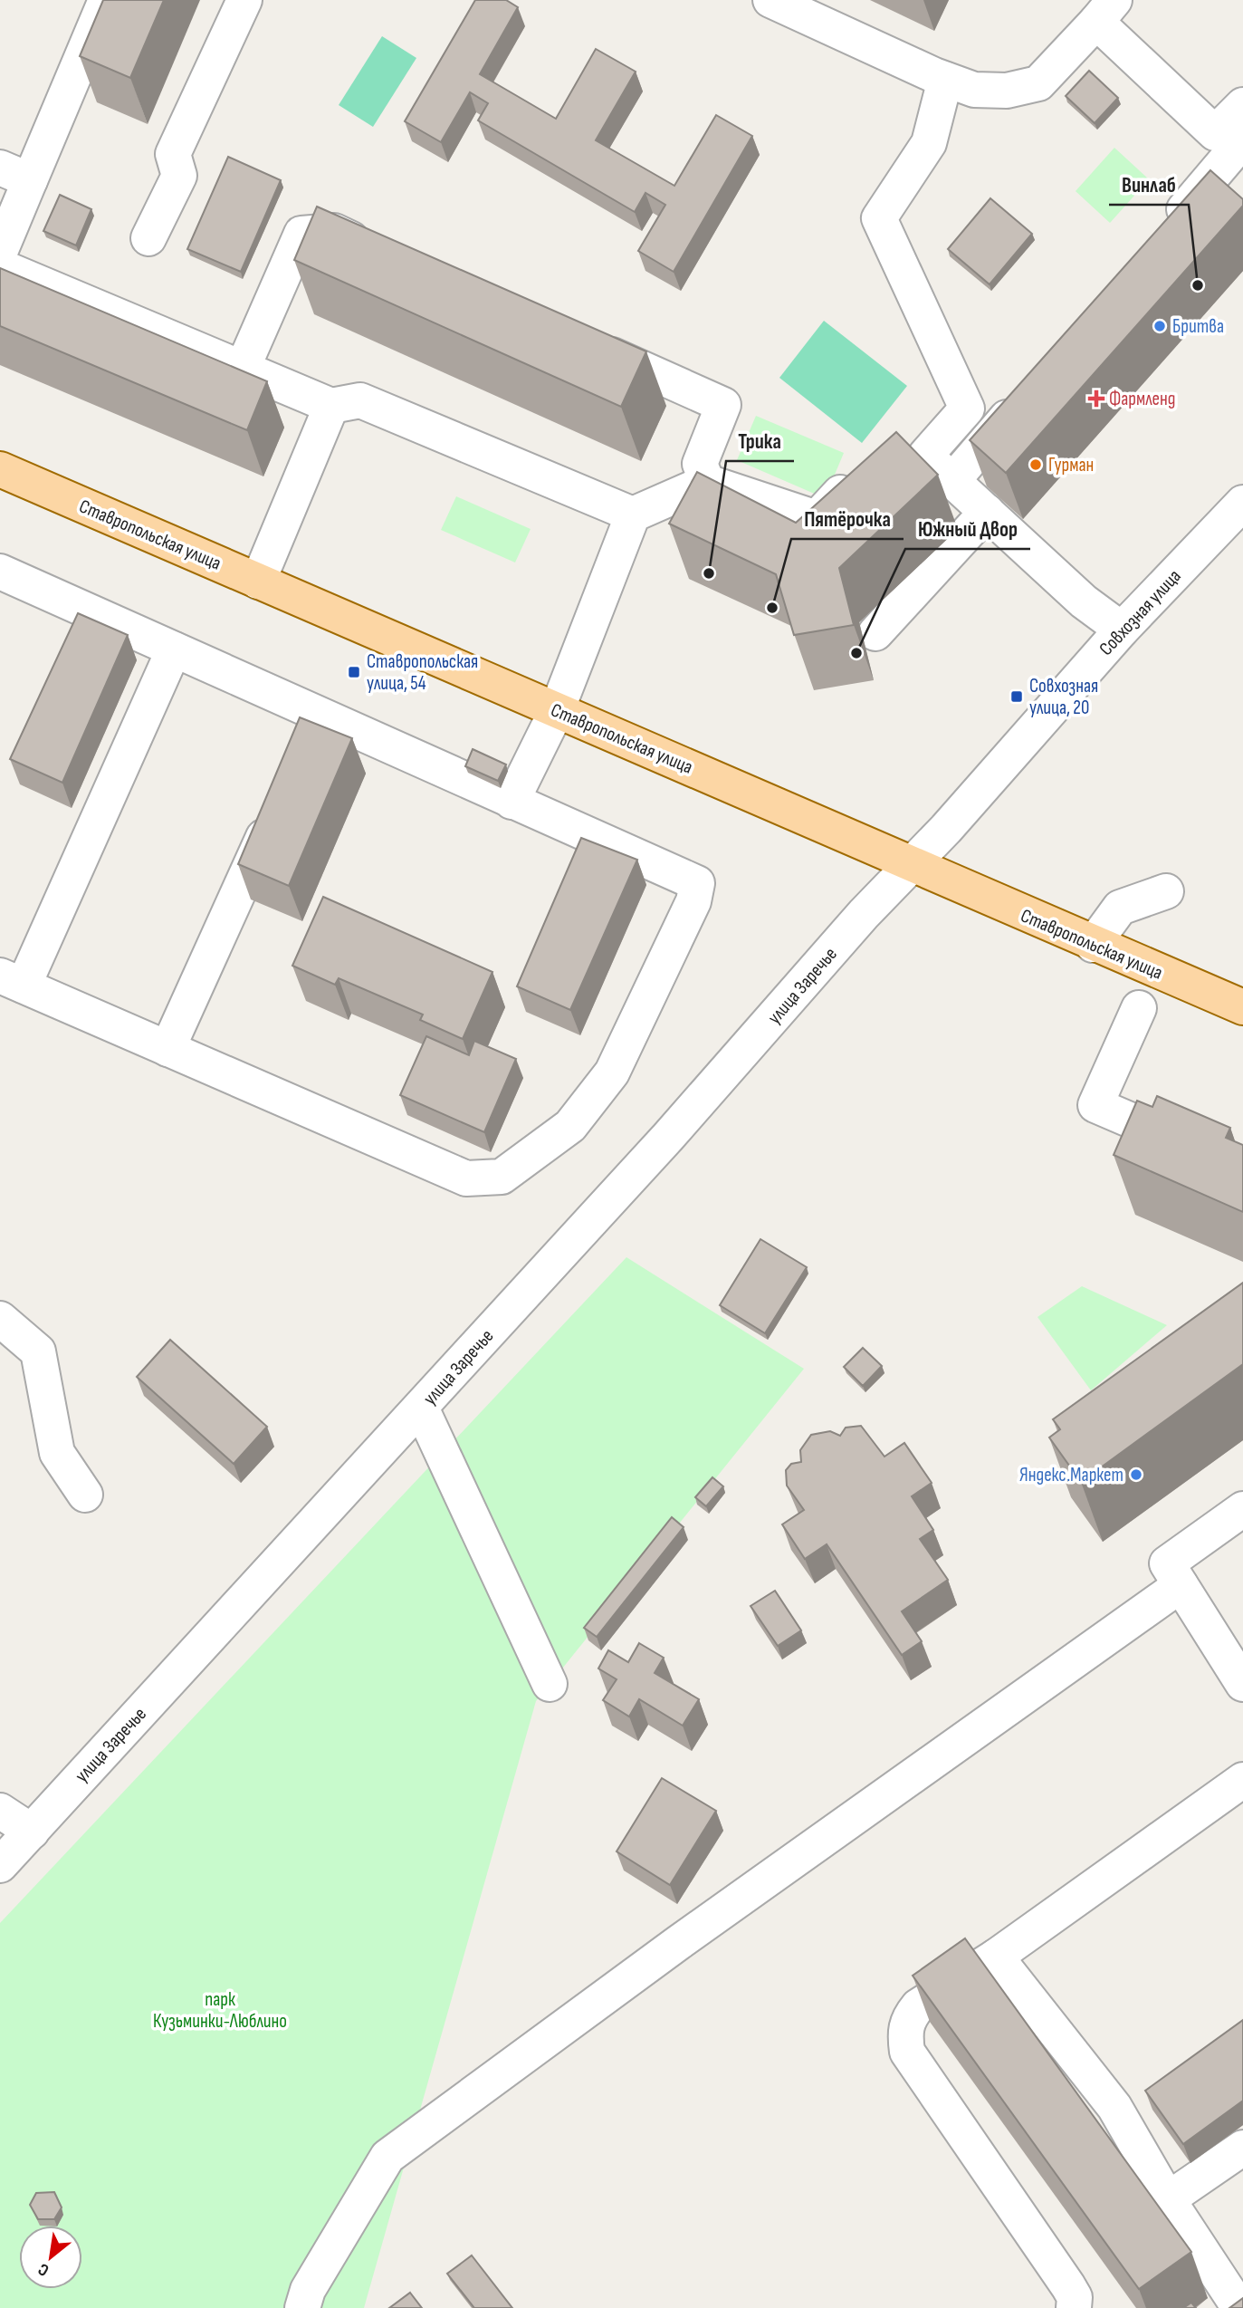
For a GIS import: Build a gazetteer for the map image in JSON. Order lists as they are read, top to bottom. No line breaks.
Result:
{"streets":{"main road":["Ставропольская улица"],"street":["Совхозная улица","улица Заречье"]},"crossings":[["Ставропольская улица","Совхозная улица"],["Ставропольская улица","улица Заречье"],["Совхозная улица","улица Заречье"]],"parks":["парк Кузьминки-Люблино"],"places":{"other":["Винлаб","Бритва","Гурман","Трика","Пятёрочка","Южный Двор","Яндекс.Маркет"],"health":["Фармленд"],"transit":["Ставропольская улица, 54","Совхозная улица, 20"]},"north":"bottom left"}
